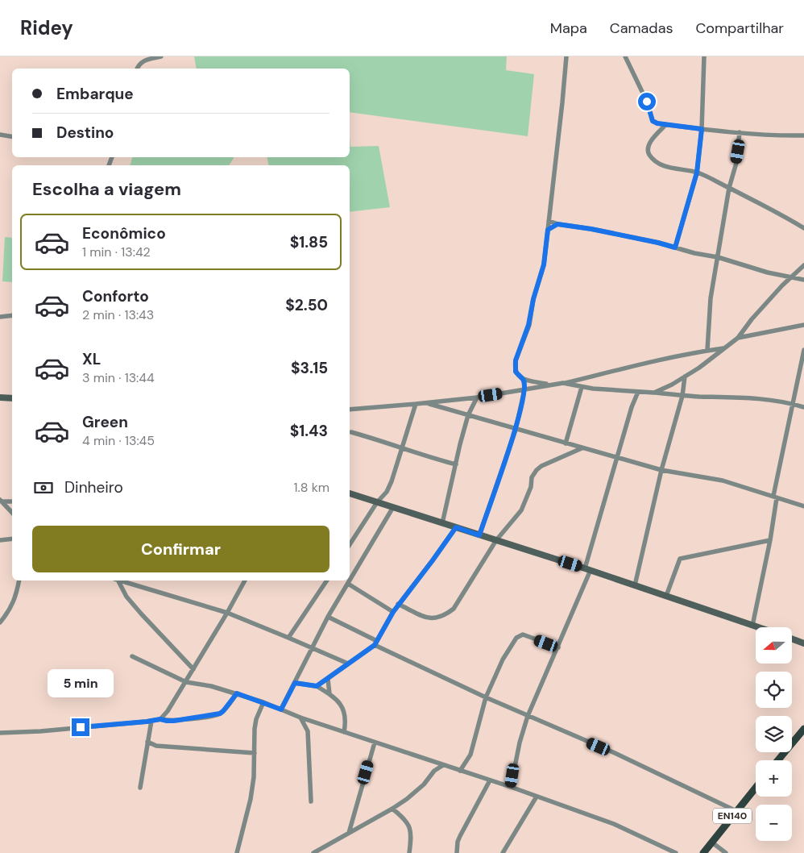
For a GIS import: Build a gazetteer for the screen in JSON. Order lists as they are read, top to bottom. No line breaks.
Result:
{"streets":{"main road":["EN140"]},"north":"left","page":{"header":"Ridey","nav":["Mapa","Camadas","Compartilhar"],"banner":["Embarque","Destino"],"heading":"Escolha a viagem","list":[{"name":"Econômico","note":"1 min · 13:42","value":"$1.85"},{"name":"Conforto","note":"2 min · 13:43","value":"$2.50"},{"name":"XL","note":"3 min · 13:44","value":"$3.15"},{"name":"Green","note":"4 min · 13:45","value":"$1.43"}],"pay":["Dinheiro","1.8 km"],"buttons":"Confirmar","map_buttons":["+","−"],"bubble":"5 min"}}
